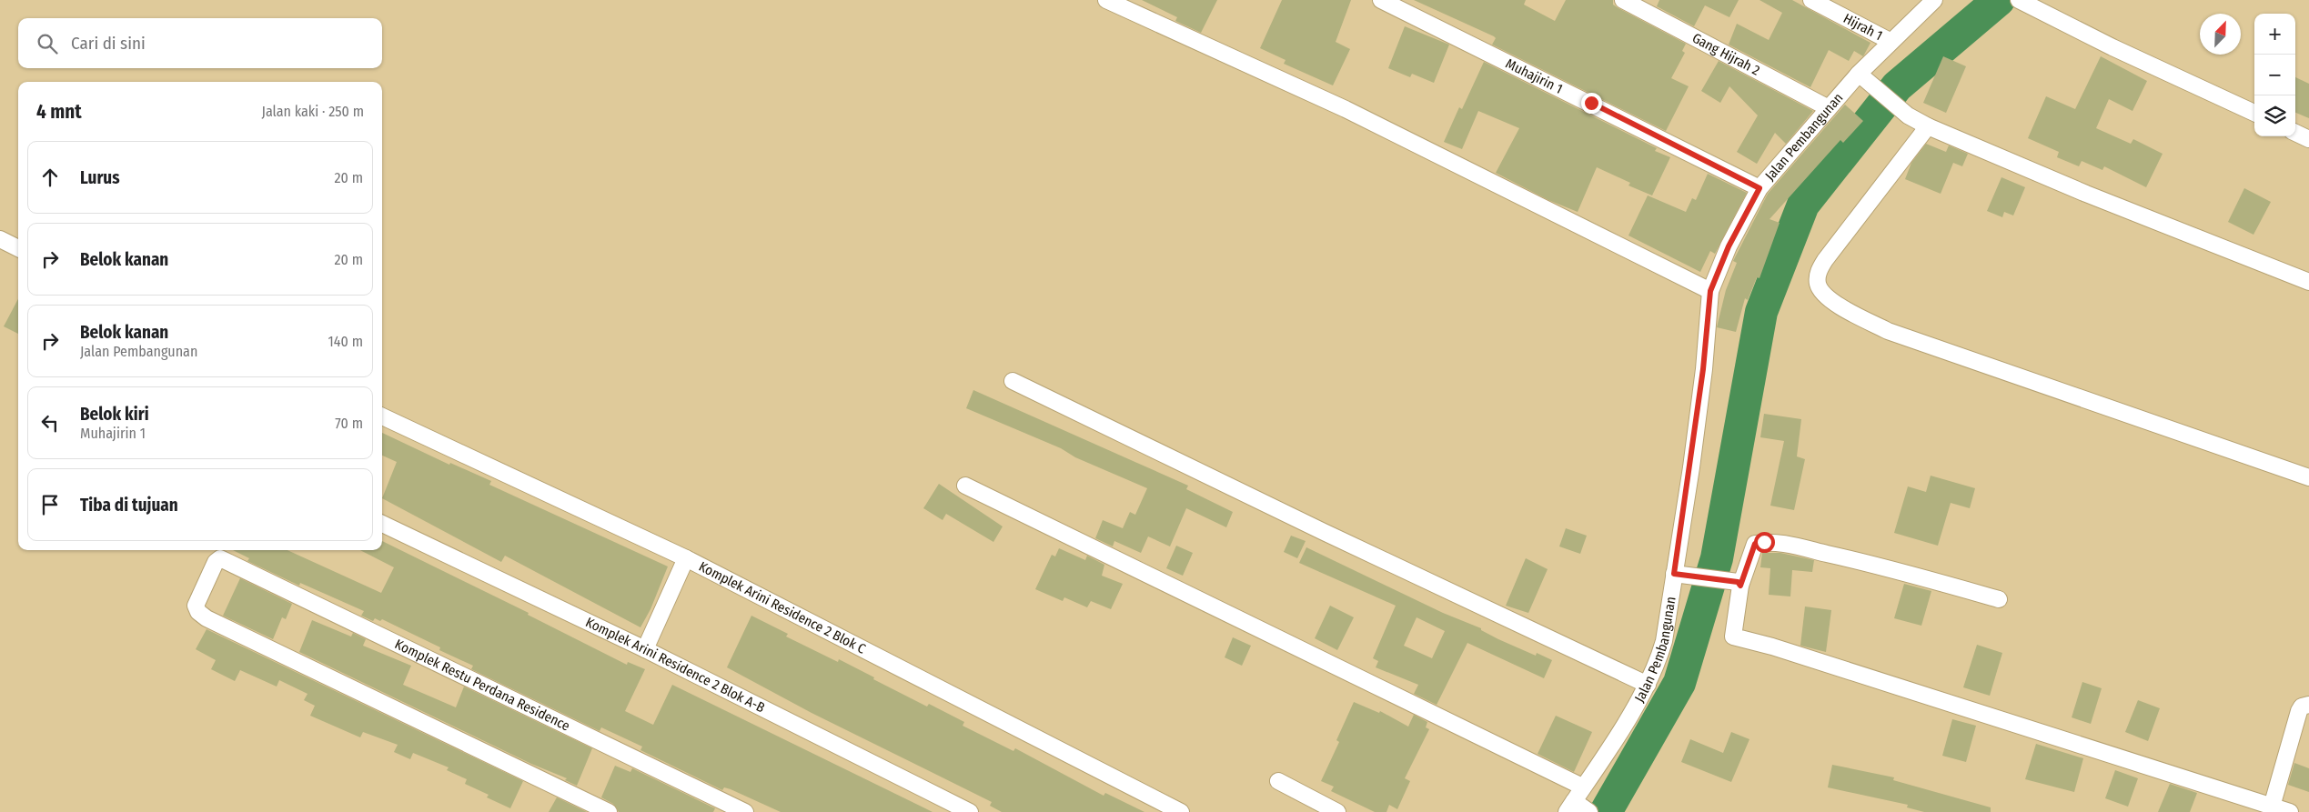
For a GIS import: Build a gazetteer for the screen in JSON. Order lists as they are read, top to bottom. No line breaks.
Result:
{"streets":{"street":["Hijrah 1","Gang Hijrah 2","Muhajirin 1","Jalan Pembangunan","Komplek Arini Residence 2 Blok C","Komplek Arini Residence 2 Blok A-B","Komplek Restu Perdana Residence"]},"crossings":[["Hijrah 1","Jalan Pembangunan"],["Gang Hijrah 2","Jalan Pembangunan"],["Muhajirin 1","Jalan Pembangunan"]],"north":"top right","page":{"map_buttons":["+","−"],"search":"Cari di sini","heading":["4 mnt","Jalan kaki · 250 m"],"list":[["Lurus","20 m"],["Belok kanan","20 m"],["Belok kanan","Jalan Pembangunan","140 m"],["Belok kiri","Muhajirin 1","70 m"],"Tiba di tujuan"]}}
